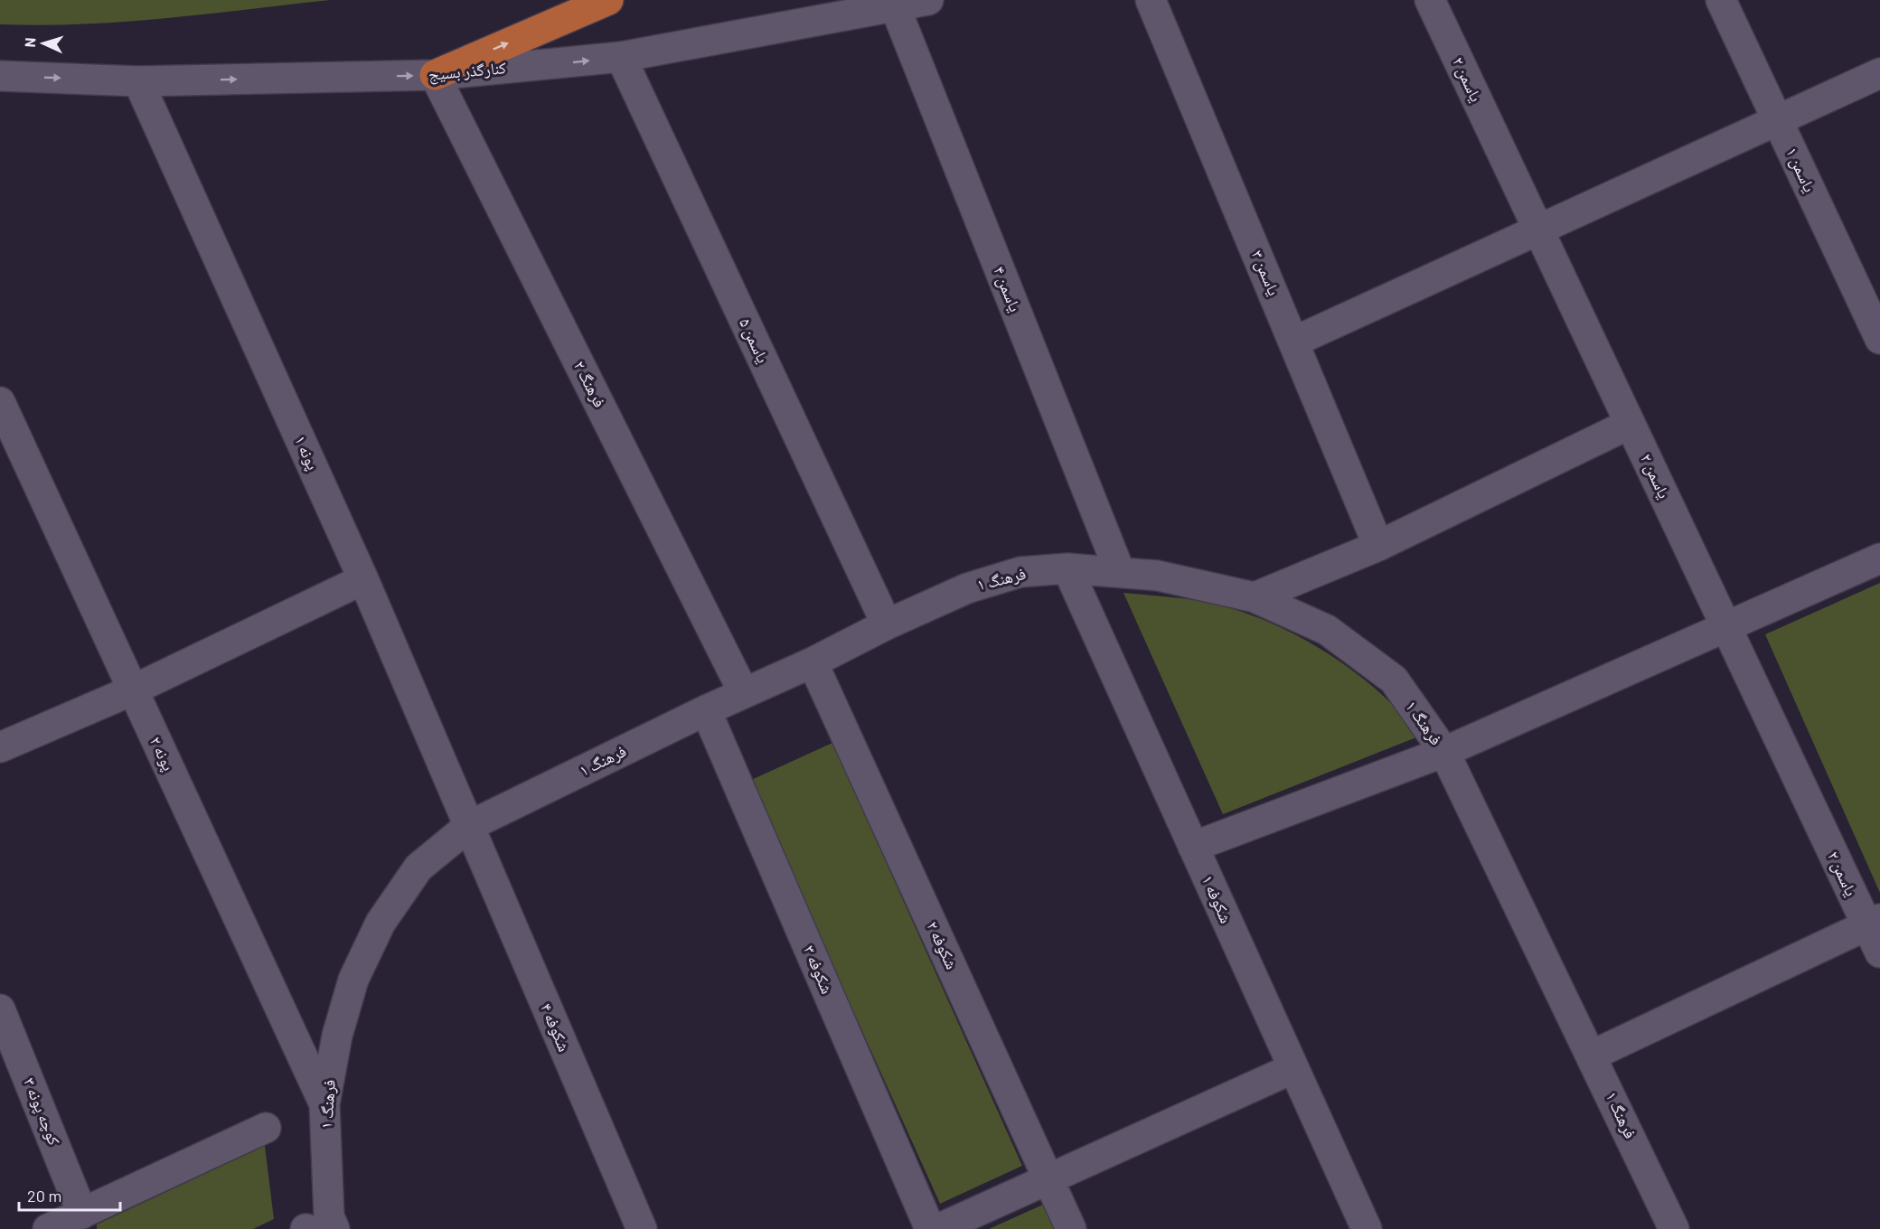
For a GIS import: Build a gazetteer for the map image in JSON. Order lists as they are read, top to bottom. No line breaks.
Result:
{"streets":{"street":["کنارگذر بسیج","یاسمن ۲","یاسمن ۱","یاسمن ۳","یاسمن ۴","یاسمن ۵","فرهنگ ۲","پونه ۱","فرهنگ ۱","پونه ۲","شکوفه ۱","شکوفه ۲","شکوفه ۳","شکوفه ۴","کوچه پونه ۳"]},"crossings":[["کنارگذر بسیج","یاسمن ۴"],["کنارگذر بسیج","یاسمن ۵"],["کنارگذر بسیج","فرهنگ ۲"],["کنارگذر بسیج","پونه ۱"],["یاسمن ۴","فرهنگ ۱"],["یاسمن ۵","فرهنگ ۱"],["فرهنگ ۲","فرهنگ ۱"],["پونه ۱","فرهنگ ۱"],["پونه ۱","شکوفه ۴"],["فرهنگ ۱","پونه ۲"],["فرهنگ ۱","شکوفه ۱"],["فرهنگ ۱","شکوفه ۲"],["فرهنگ ۱","شکوفه ۳"],["فرهنگ ۱","شکوفه ۴"]],"one_way":["کنارگذر بسیج"],"scale_bar":"20 m","north":"left"}
